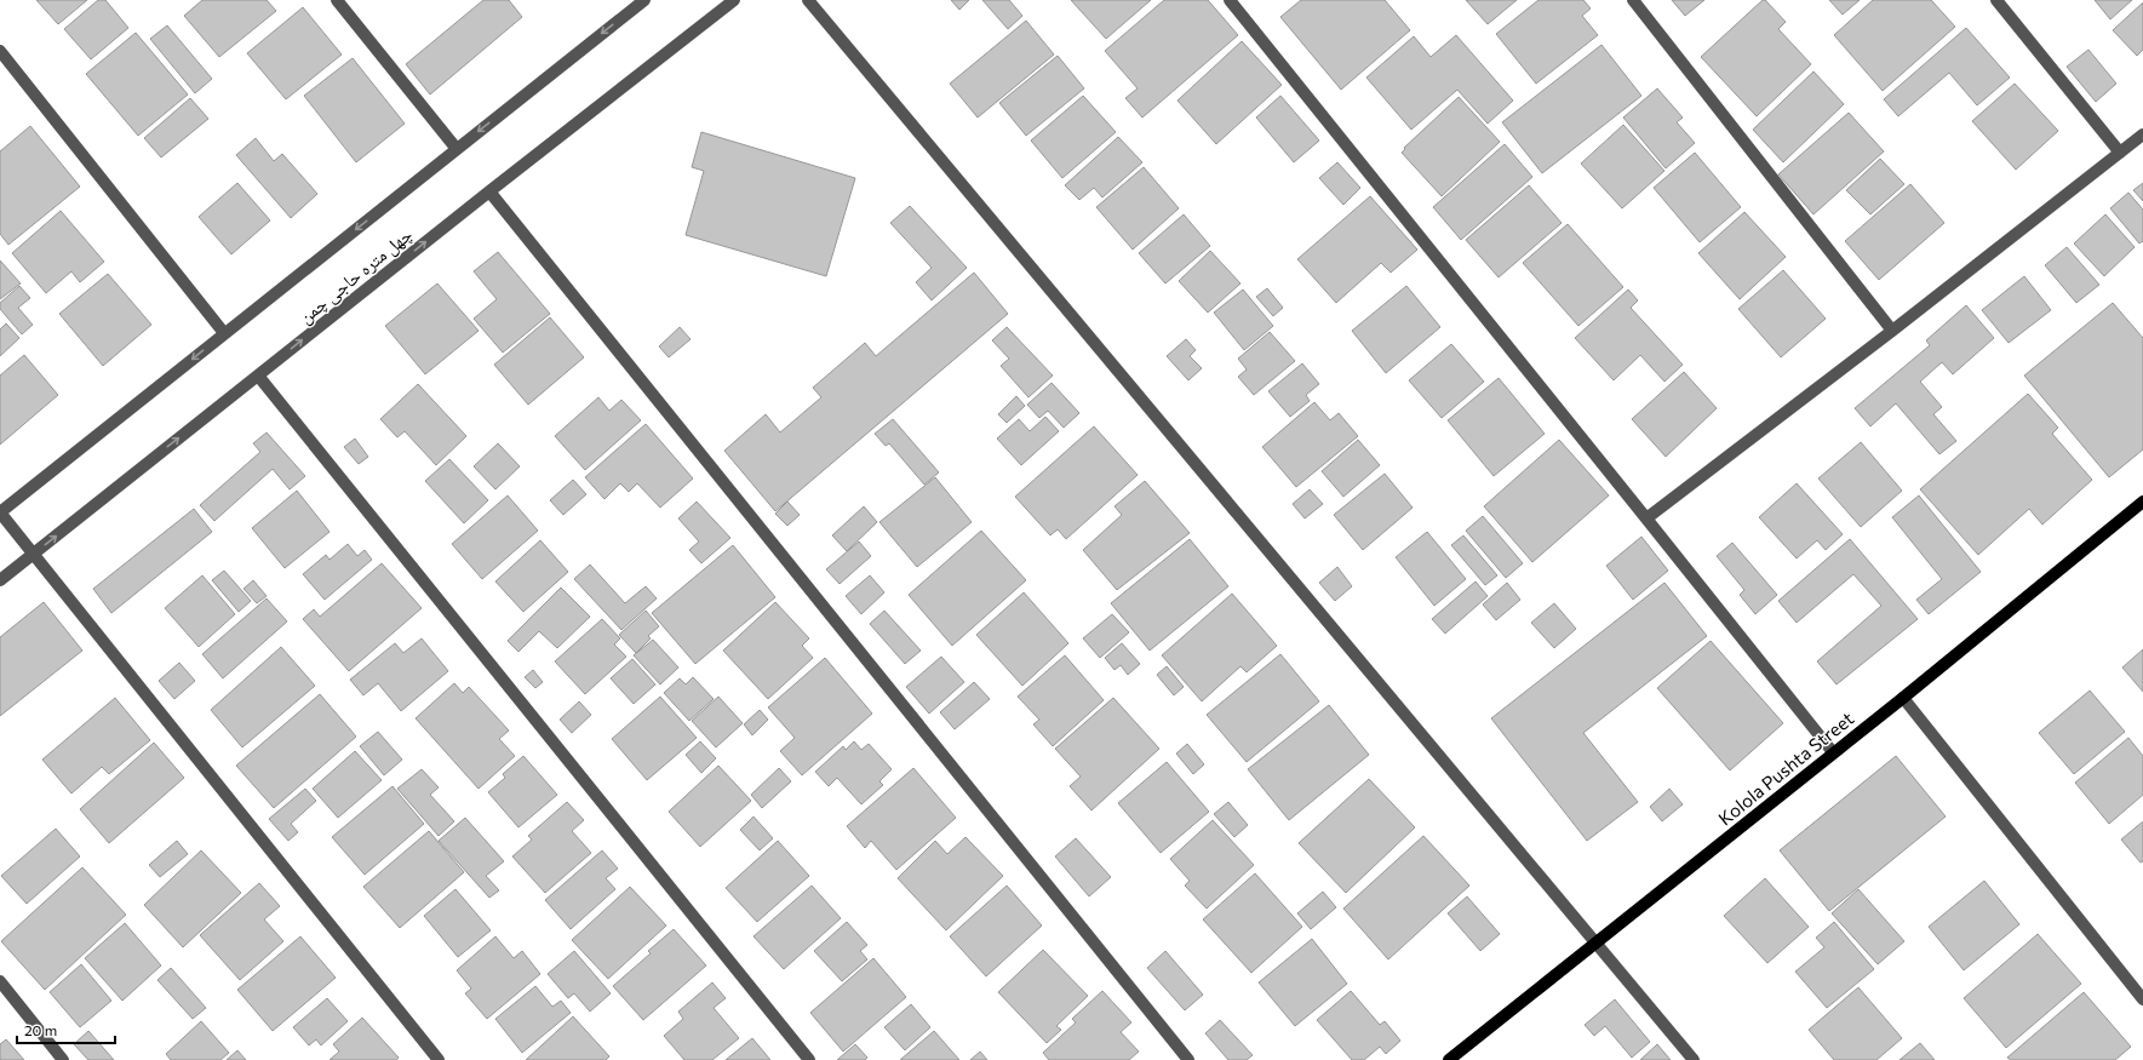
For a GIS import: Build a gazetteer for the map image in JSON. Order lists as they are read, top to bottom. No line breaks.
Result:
{"streets":{"main road":["Kolola Pushta Street"],"street":["چهل متره حاجی چمن"]},"scale_bar":"20 m"}
